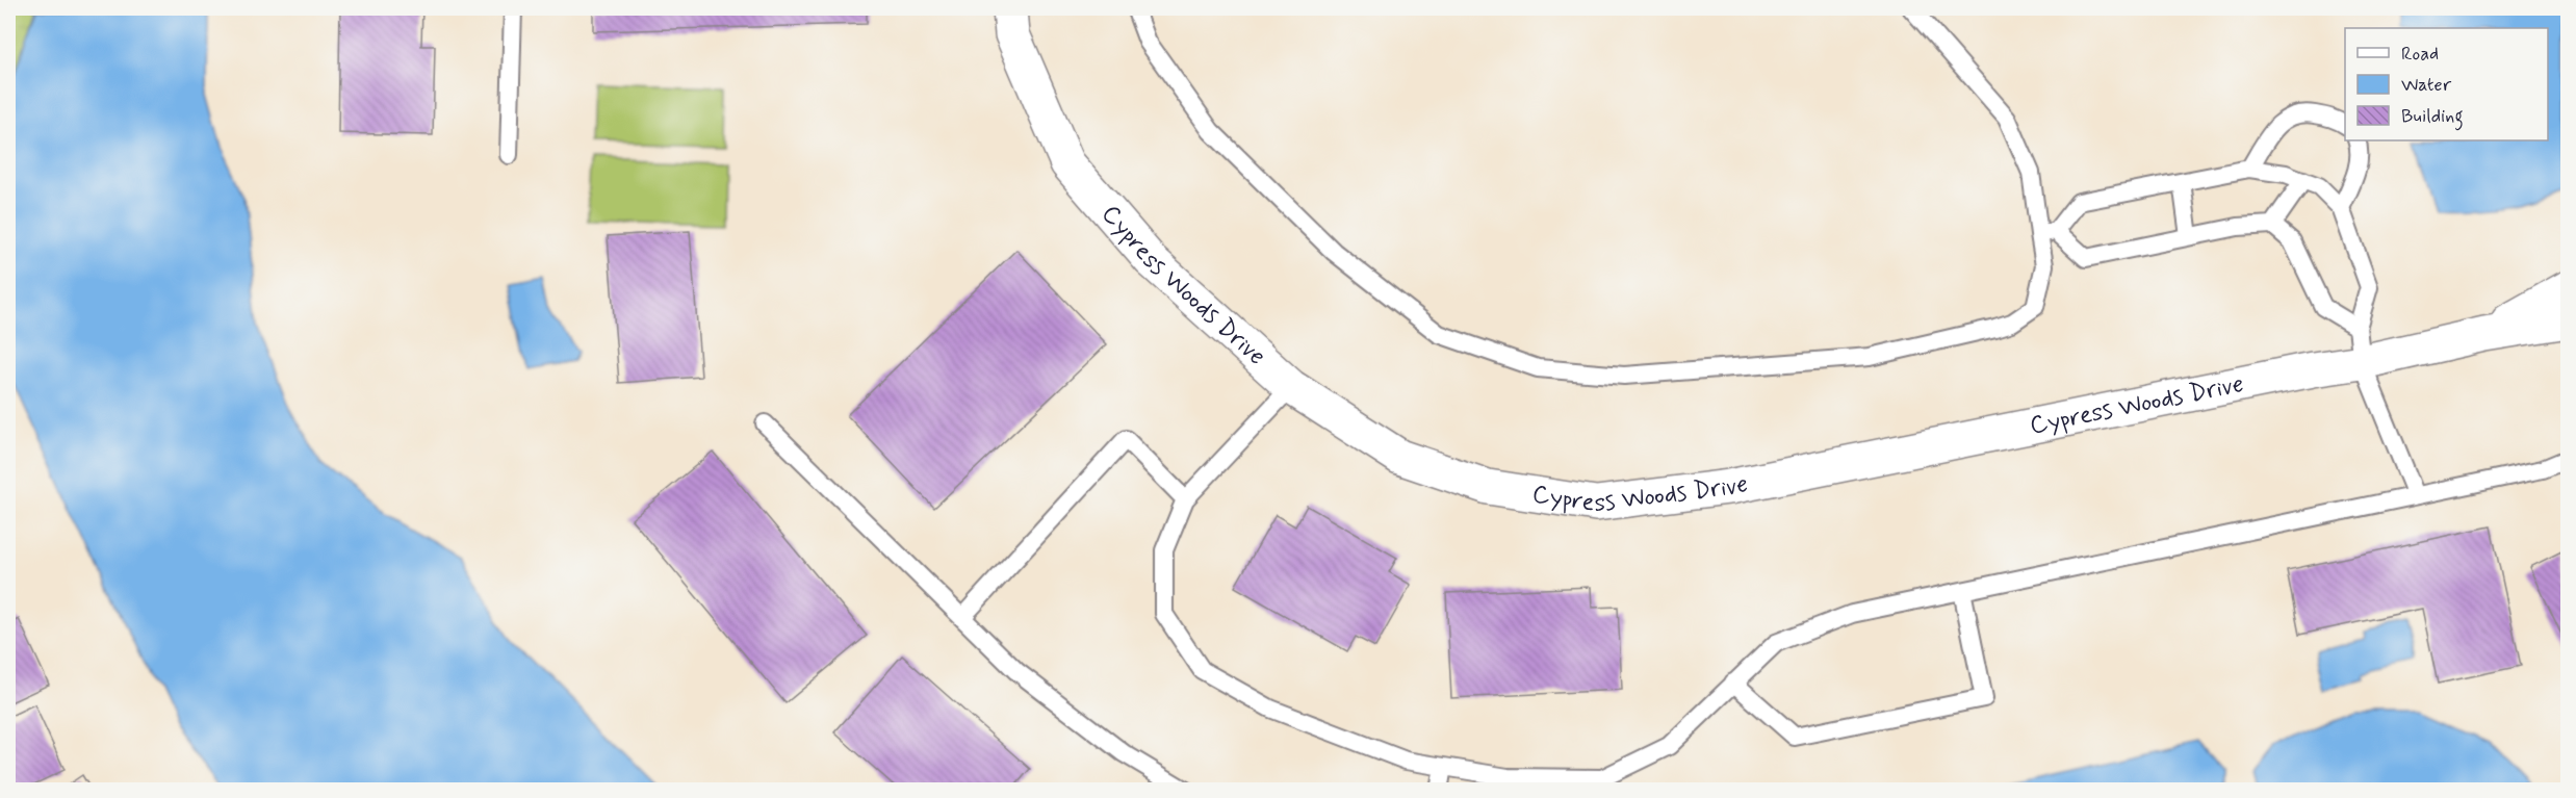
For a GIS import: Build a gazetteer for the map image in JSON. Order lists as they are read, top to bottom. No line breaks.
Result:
{"streets":{"street":["Cypress Woods Drive"]},"legend":["Road","Water","Building"]}
